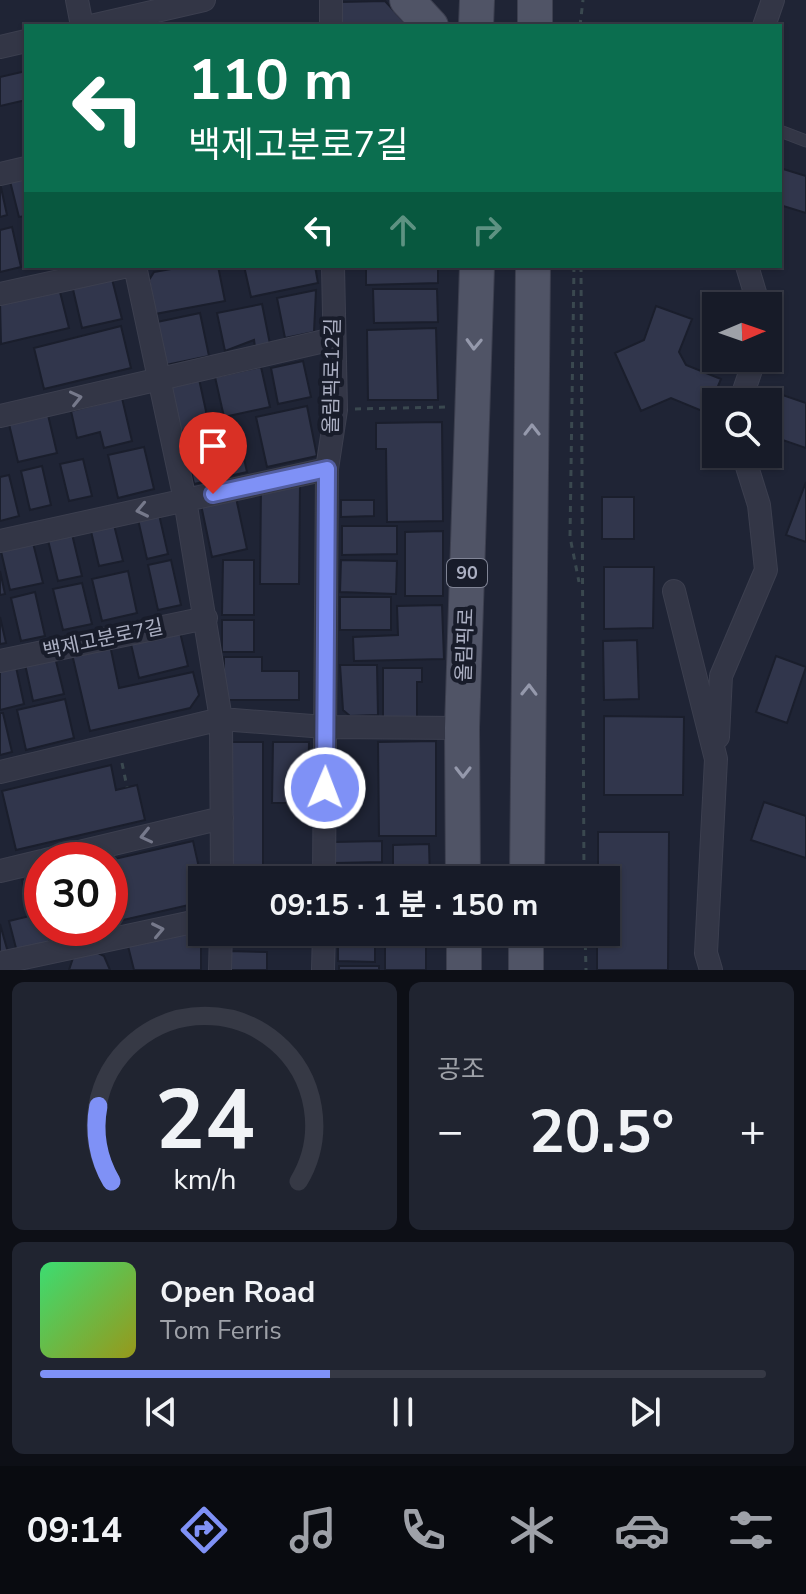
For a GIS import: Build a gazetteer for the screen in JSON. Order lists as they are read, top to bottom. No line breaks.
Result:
{"streets":{"main road":["90","올림픽로"],"street":["올림픽로12길","백제고분로7길"]},"north":"right","page":{"turn":["110 m","백제고분로7길"],"limit":"30","trip":"09:15 · 1 분 · 150 m","tile":"공조","heat":["−","20.5°","+"],"song":["Open Road","Tom Ferris"],"tabs":"09:14","gauge":["24","km/h"]}}
